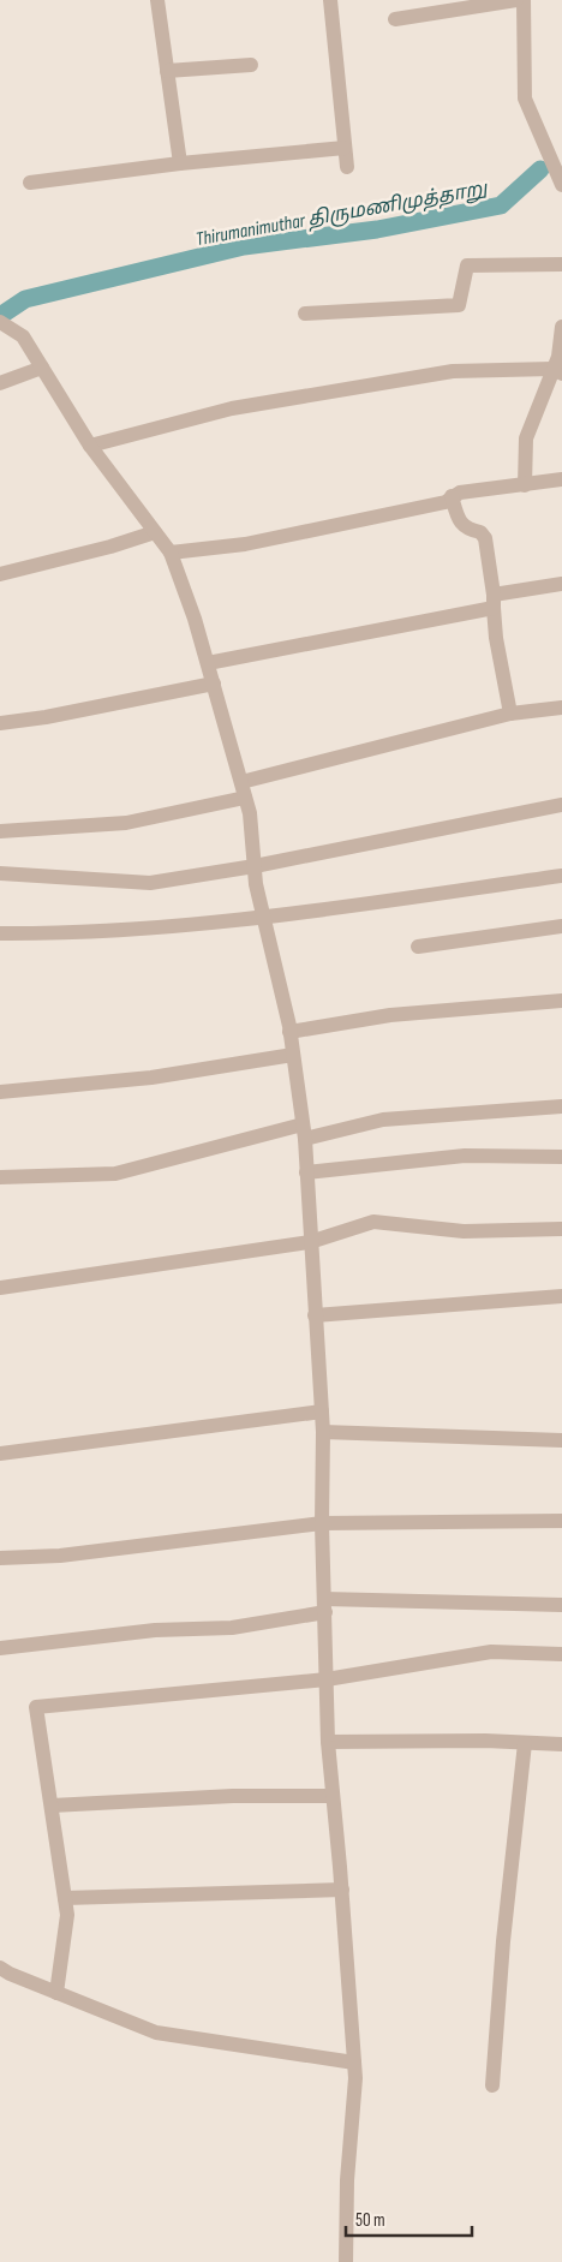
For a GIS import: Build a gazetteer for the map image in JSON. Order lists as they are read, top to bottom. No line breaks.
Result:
{"water":["Thirumanimuthar திருமணிமுத்தாறு"],"scale_bar":"50 m"}
